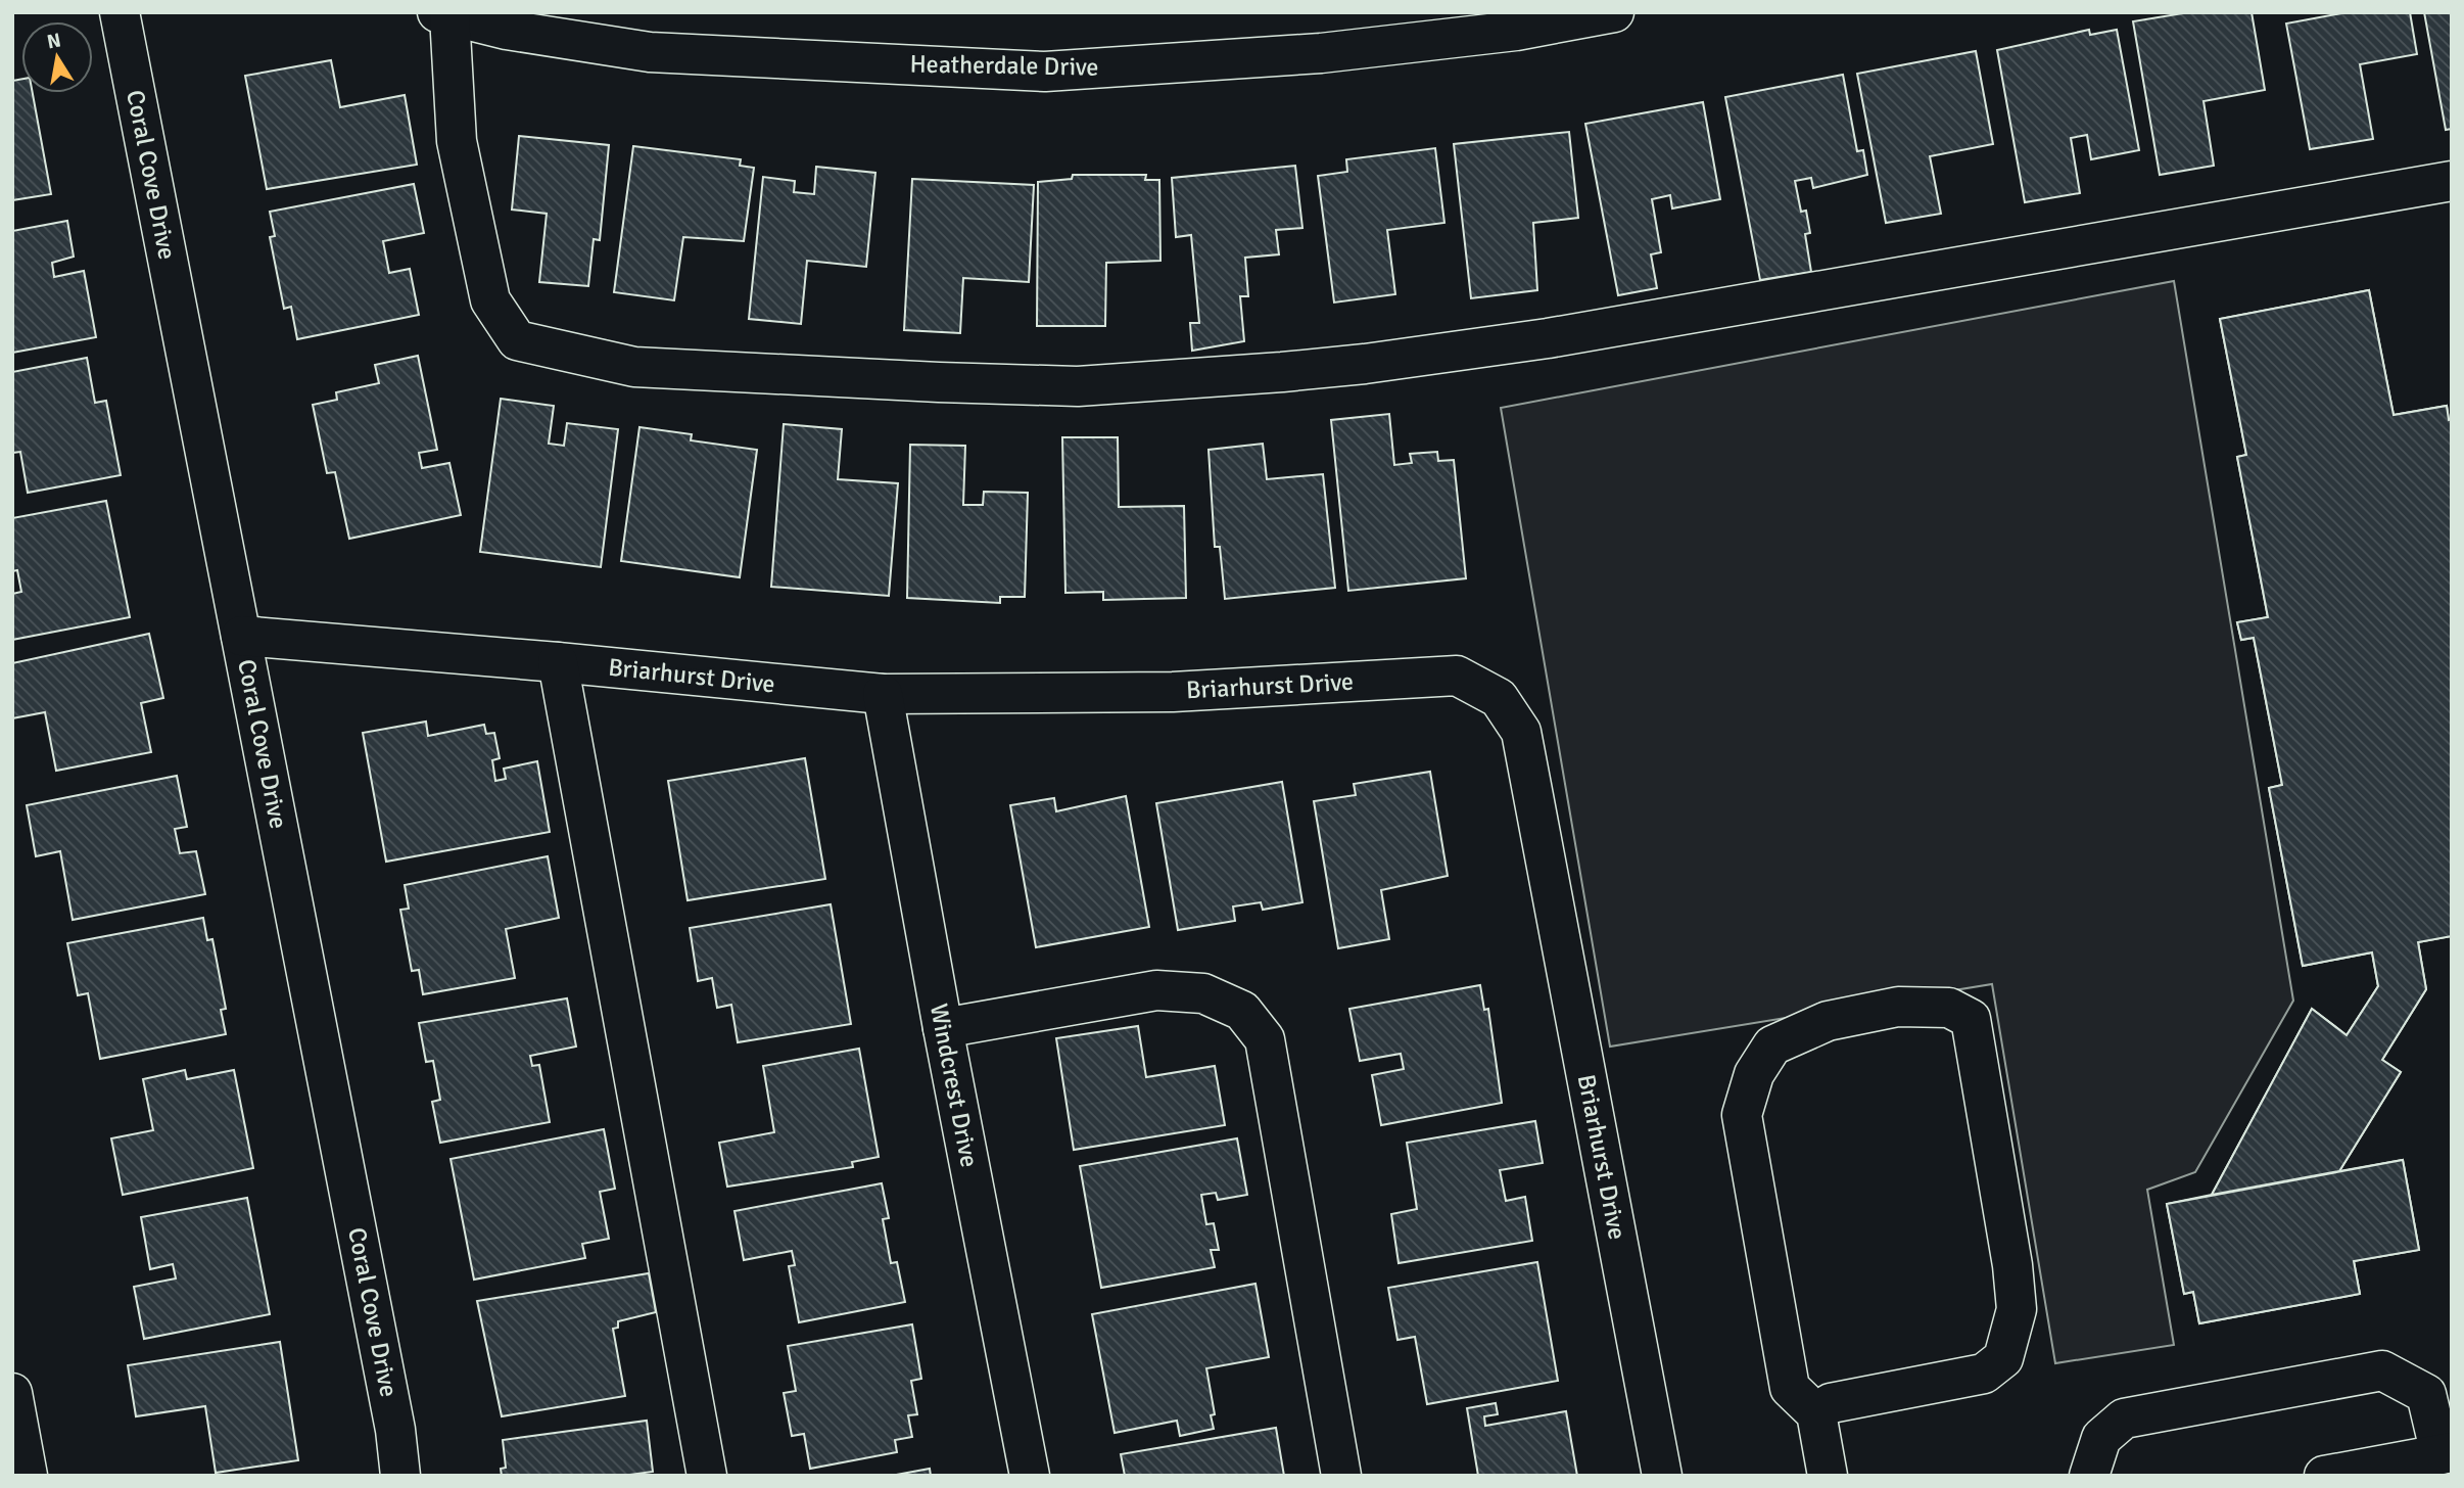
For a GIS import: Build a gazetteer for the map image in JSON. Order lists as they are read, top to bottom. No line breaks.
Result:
{"streets":{"street":["Heatherdale Drive","Coral Cove Drive","Briarhurst Drive","Windcrest Drive"]},"crossings":[["Coral Cove Drive","Briarhurst Drive"],["Briarhurst Drive","Windcrest Drive"]],"north":"top"}
